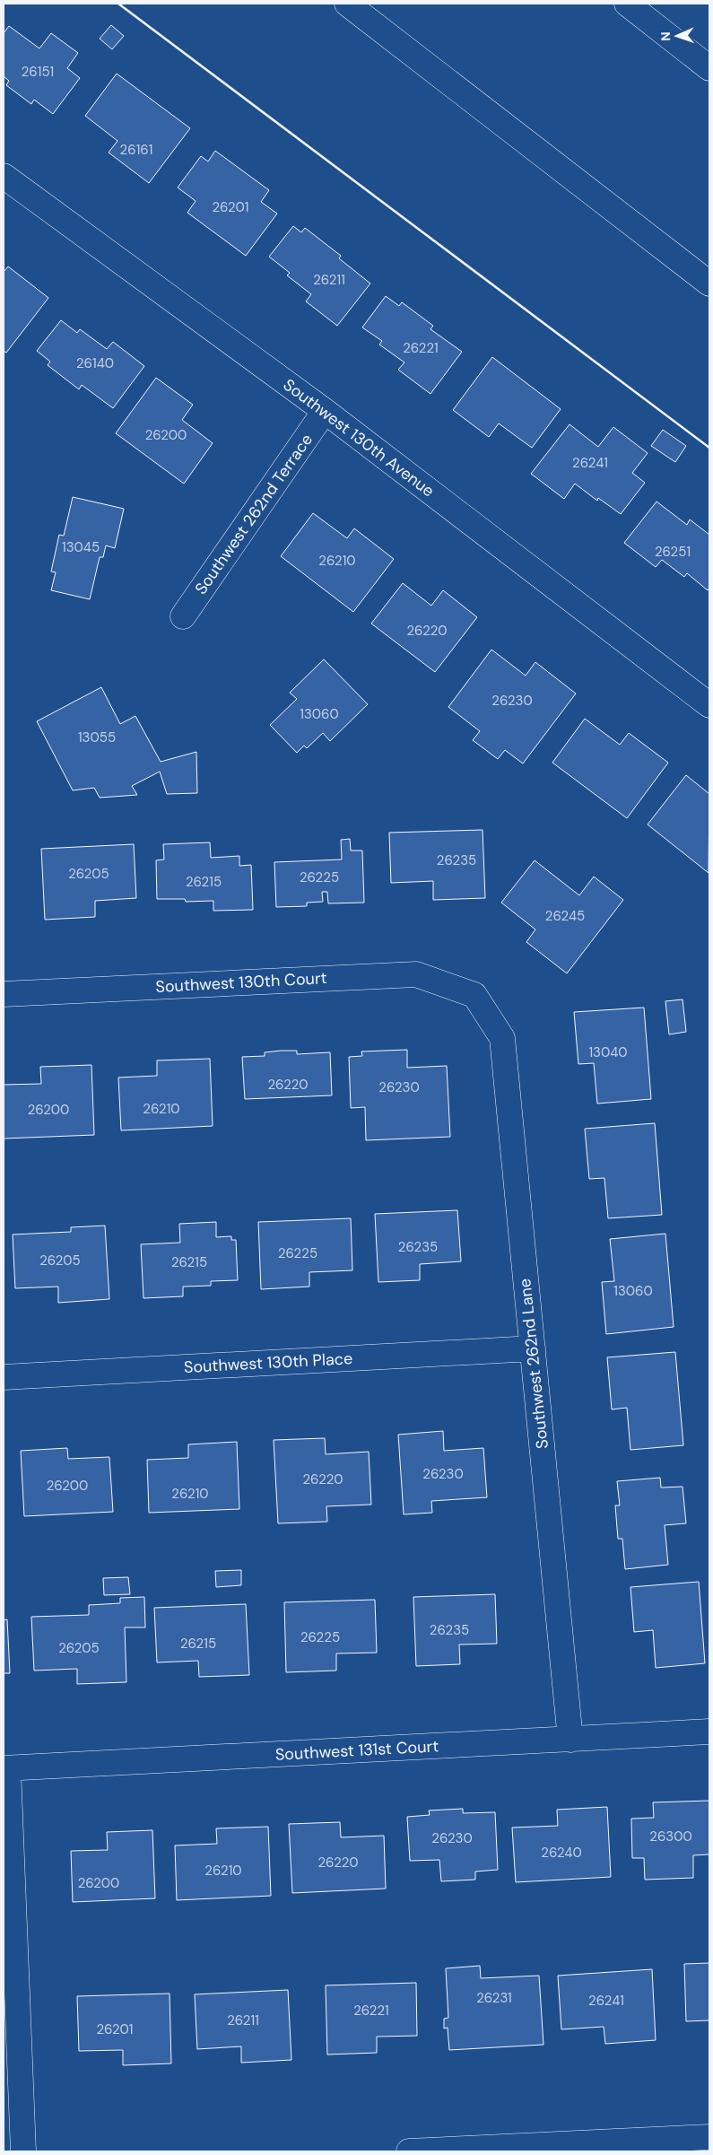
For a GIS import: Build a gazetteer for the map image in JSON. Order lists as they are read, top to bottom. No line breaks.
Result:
{"streets":{"main road":["Southwest 130th Avenue","Southwest 262nd Terrace","Southwest 130th Court","Southwest 130th Place","Southwest 262nd Lane","Southwest 131st Court"]},"crossings":[["Southwest 130th Avenue","Southwest 262nd Terrace"],["Southwest 130th Court","Southwest 262nd Lane"],["Southwest 130th Place","Southwest 262nd Lane"],["Southwest 262nd Lane","Southwest 131st Court"]],"house_numbers":["26151","26161","26201","26211","26221","26140","26200","26241","13045","26251","26210","26220","26230","13060","13055","26235","26205","26225","26215","26245","13040","26220","26230","26210","26200","26235","26225","26205","26215","13060","26230","26220","26200","26210","26235","26225","26215","26205","26300","26230","26240","26220","26210","26200","26231","26241","26221","26211","26201"],"north":"left"}
